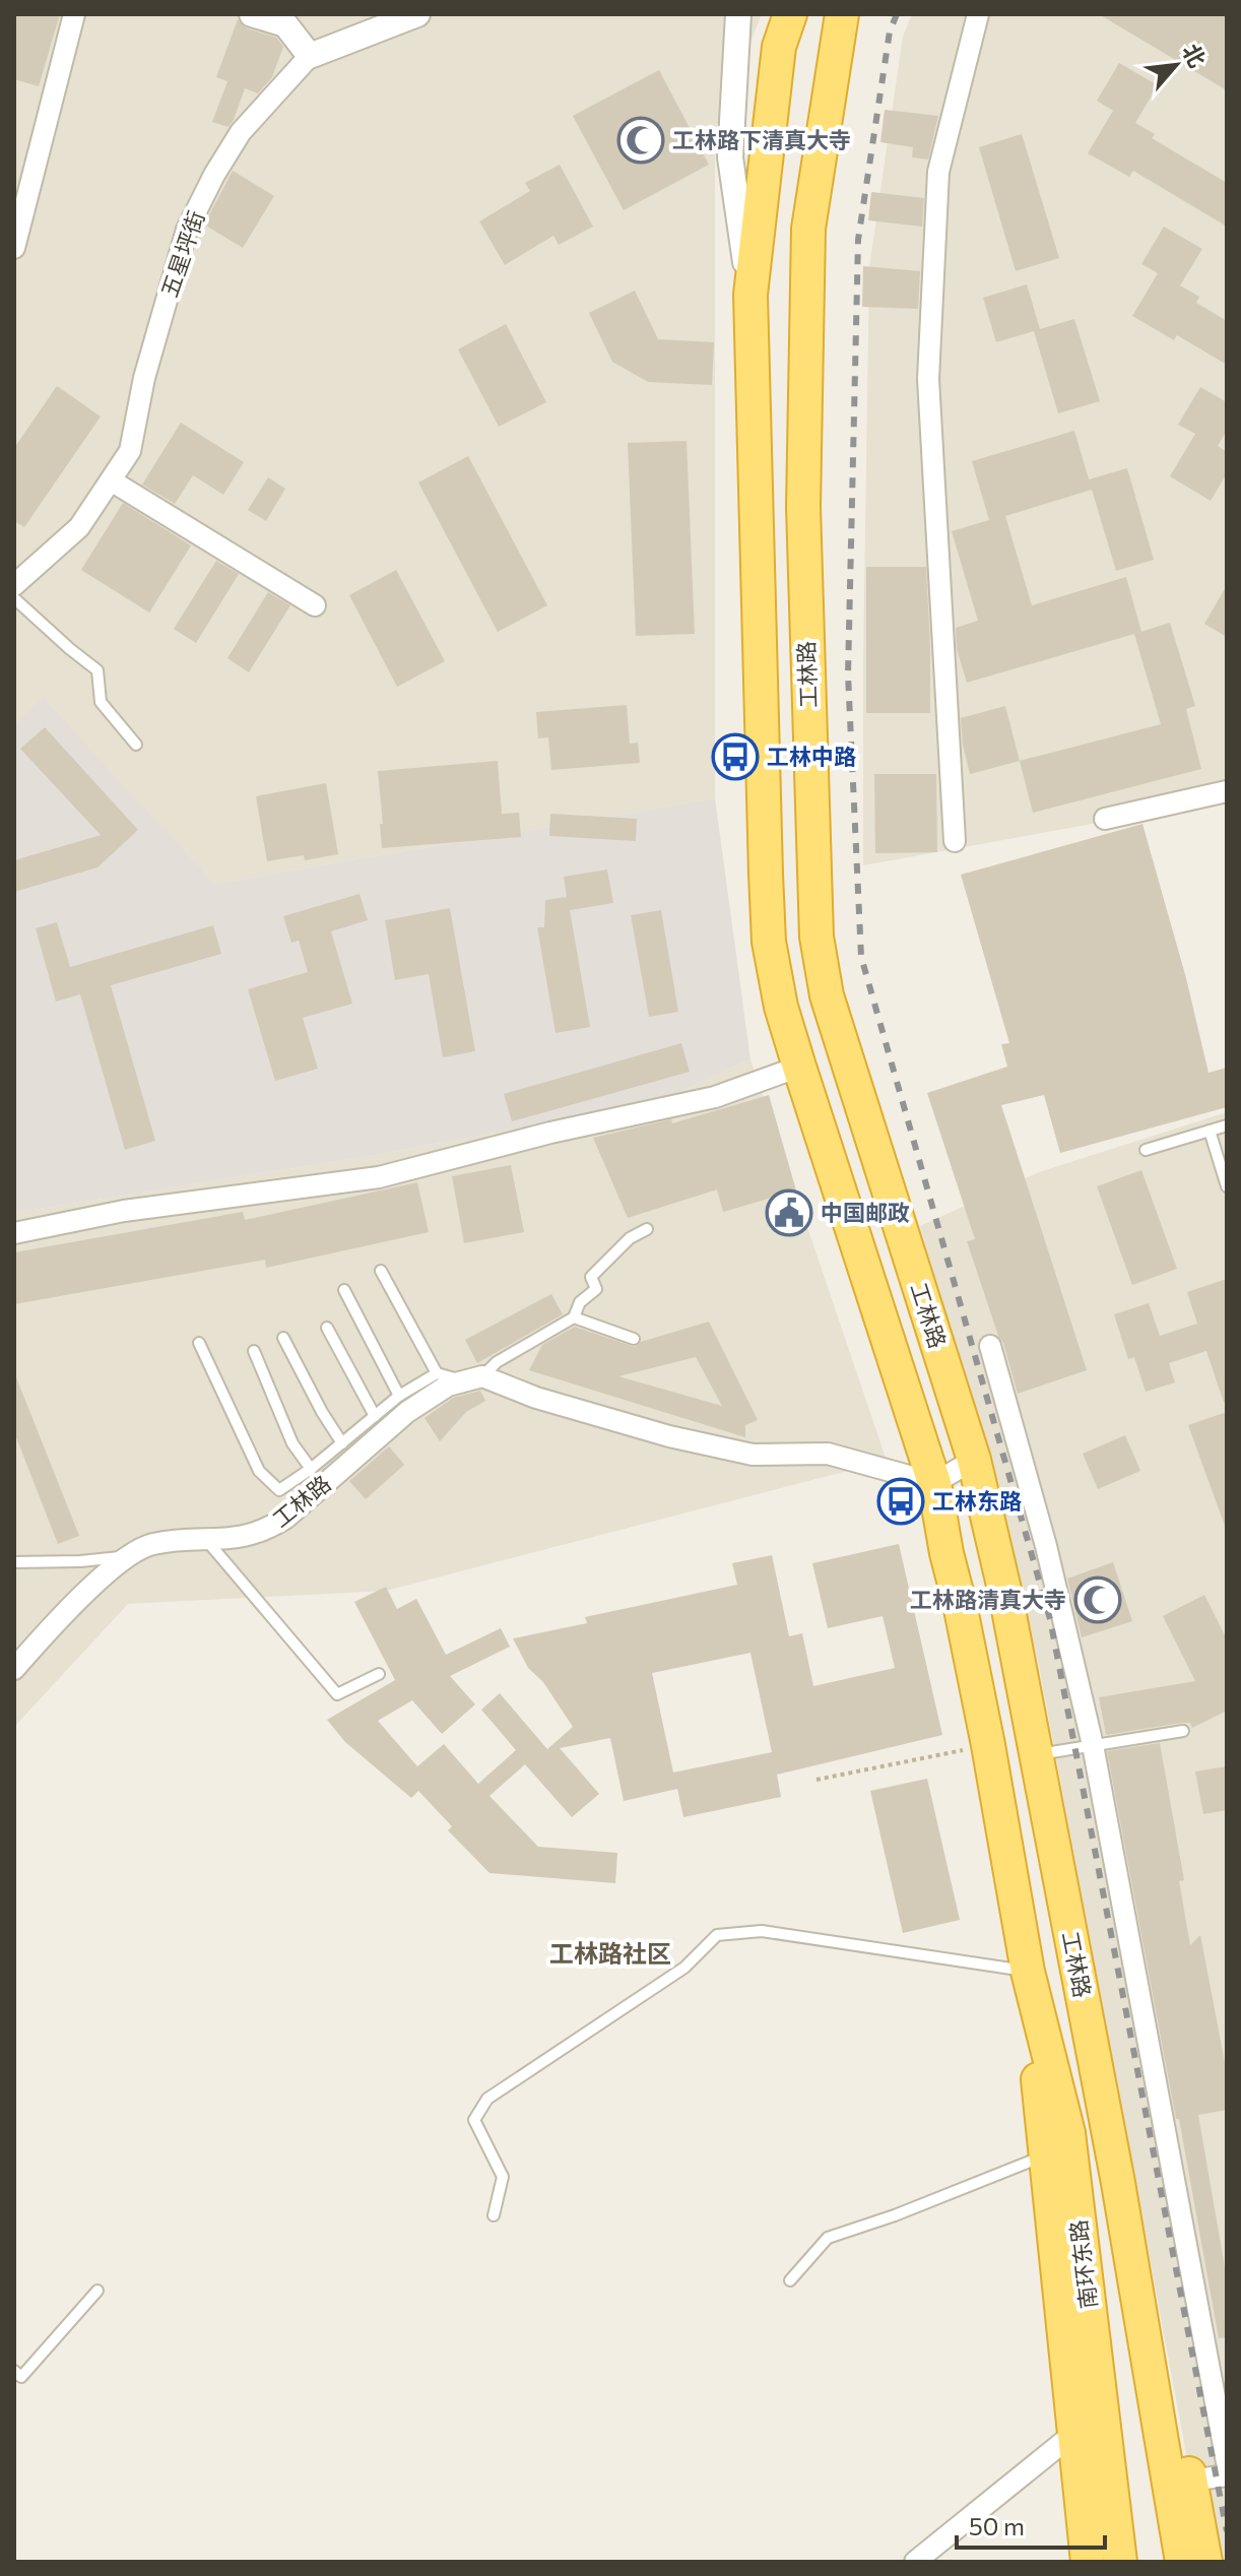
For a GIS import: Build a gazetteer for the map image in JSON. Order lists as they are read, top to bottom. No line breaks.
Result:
{"streets":{"highway":["工林路","南环东路"],"street":["五星坪街"]},"crossings":[["工林路","南环东路"]],"districts":["工林路社区"],"places":{"mosque":["工林路下清真大寺","工林路清真大寺"],"bus stop":["工林中路","工林东路"],"public building":["中国邮政"]},"scale_bar":"50 m","north":"top right"}
